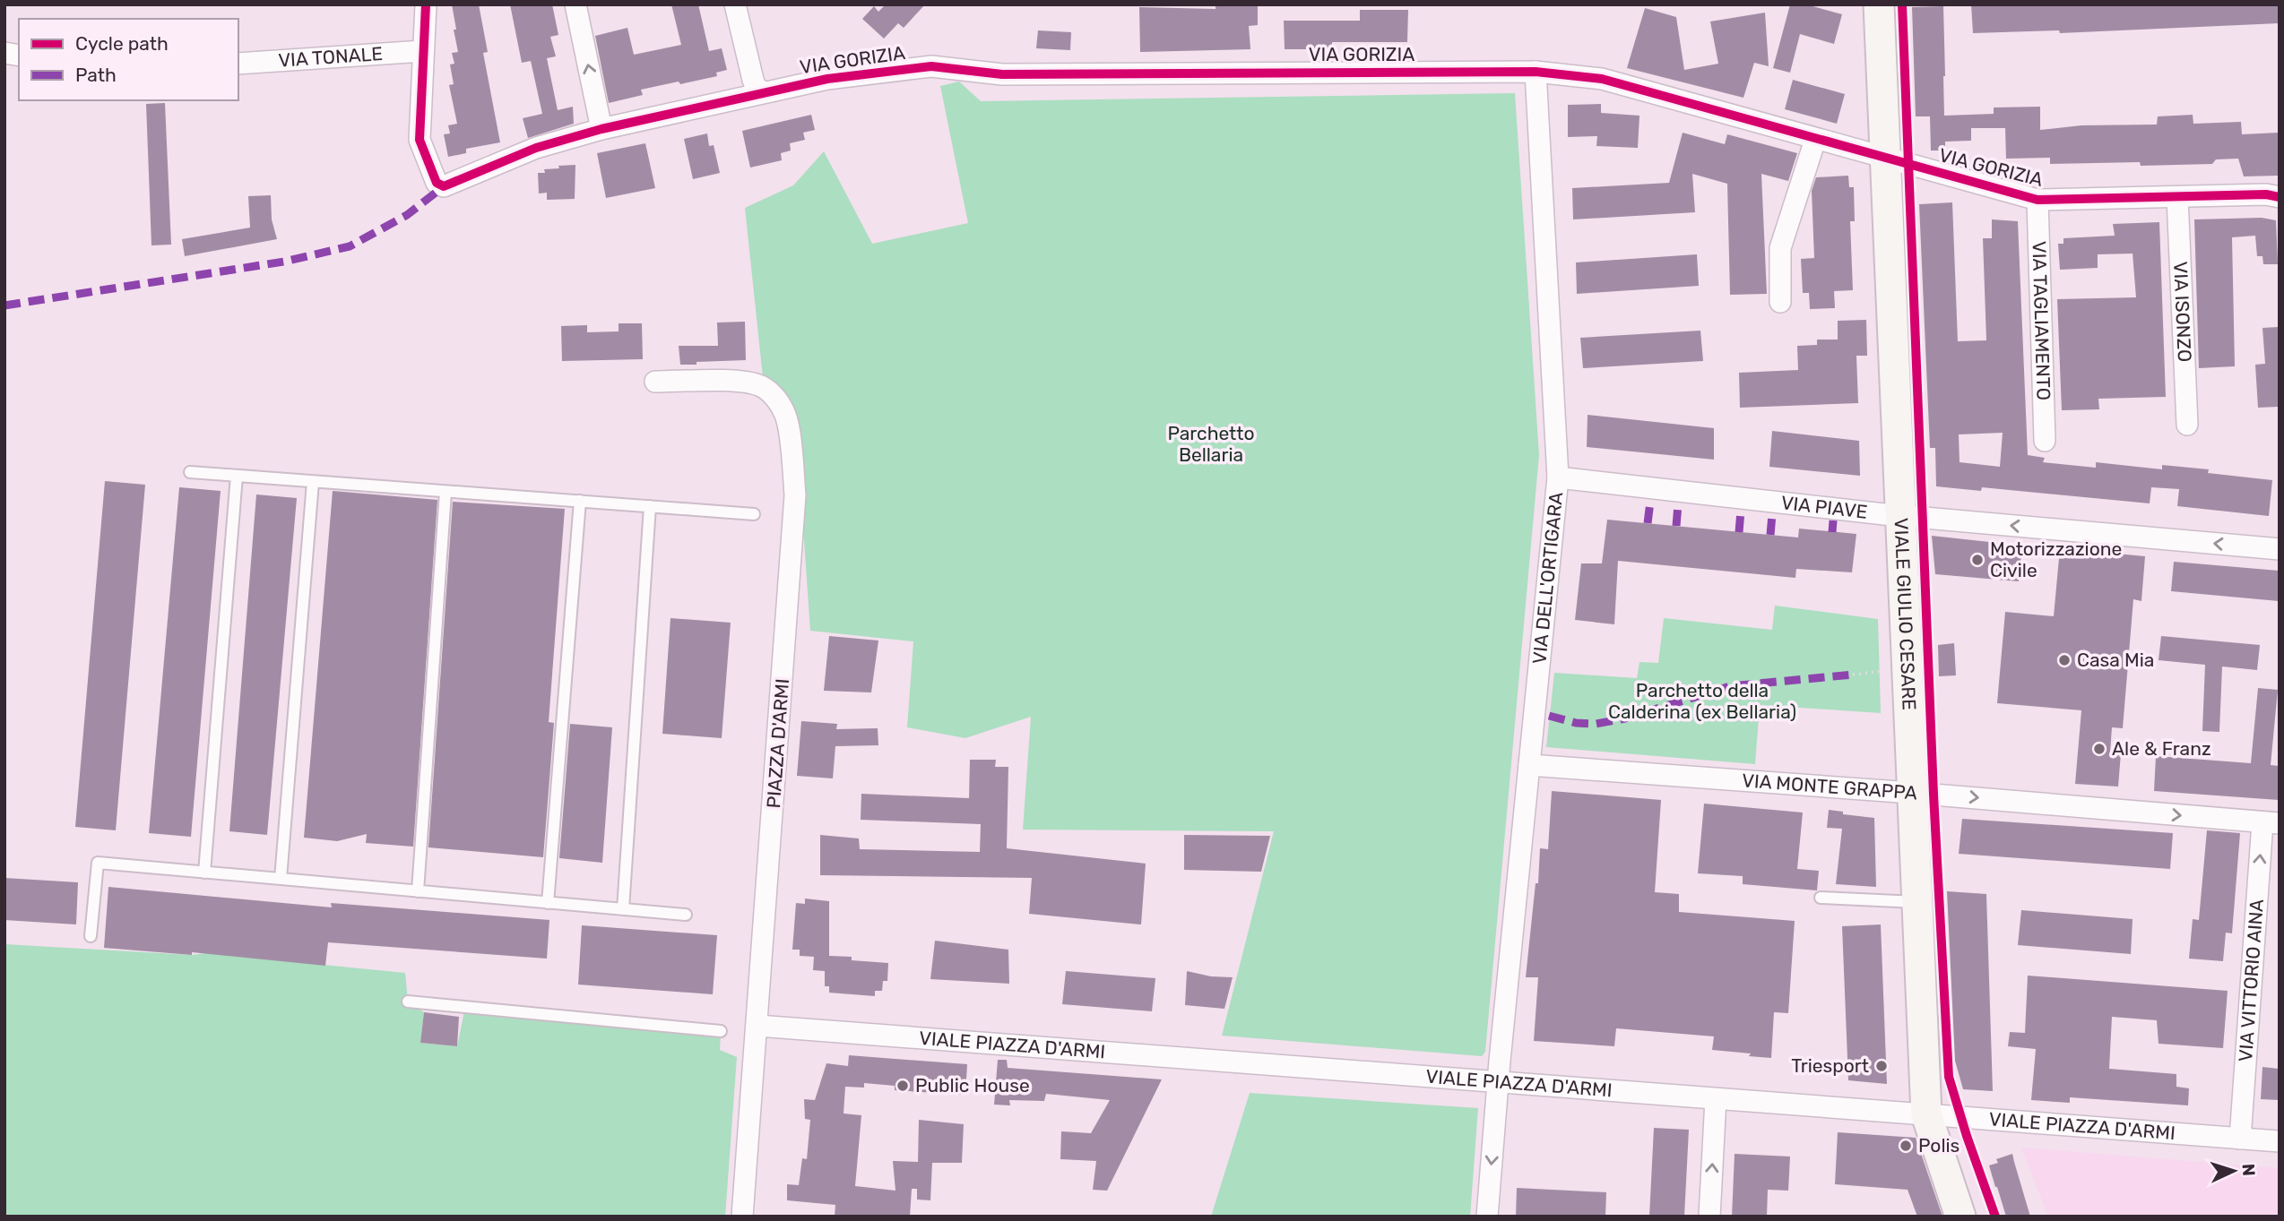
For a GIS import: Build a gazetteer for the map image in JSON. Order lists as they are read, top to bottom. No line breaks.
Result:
{"streets":{"main road":["VIALE GIULIO CESARE"],"street":["VIA GORIZIA","VIA TONALE","VIA ISONZO","VIA TAGLIAMENTO","VIA PIAVE","VIA DELL'ORTIGARA","PIAZZA D'ARMI","VIA MONTE GRAPPA","VIA VITTORIO AINA","VIALE PIAZZA D'ARMI"]},"crossings":[["VIA GORIZIA","VIA TONALE"],["VIA GORIZIA","VIA ISONZO"],["VIA GORIZIA","VIA TAGLIAMENTO"],["VIA GORIZIA","VIA DELL'ORTIGARA"],["VIA GORIZIA","VIALE GIULIO CESARE"],["VIA PIAVE","VIA DELL'ORTIGARA"],["VIA PIAVE","VIALE GIULIO CESARE"],["VIA DELL'ORTIGARA","VIA MONTE GRAPPA"],["VIA DELL'ORTIGARA","VIALE PIAZZA D'ARMI"],["VIALE GIULIO CESARE","VIA MONTE GRAPPA"],["VIALE GIULIO CESARE","VIALE PIAZZA D'ARMI"],["PIAZZA D'ARMI","VIALE PIAZZA D'ARMI"],["VIA MONTE GRAPPA","VIA VITTORIO AINA"],["VIA VITTORIO AINA","VIALE PIAZZA D'ARMI"]],"one_way":["VIA PIAVE","VIA MONTE GRAPPA","VIA VITTORIO AINA"],"parks":["Parchetto Bellaria","Parchetto della Calderina (ex Bellaria)"],"places":["Motorizzazione Civile","Casa Mia","Ale & Franz","Triesport","Public House","Polis"],"legend":["Cycle path","Path"],"north":"right"}
